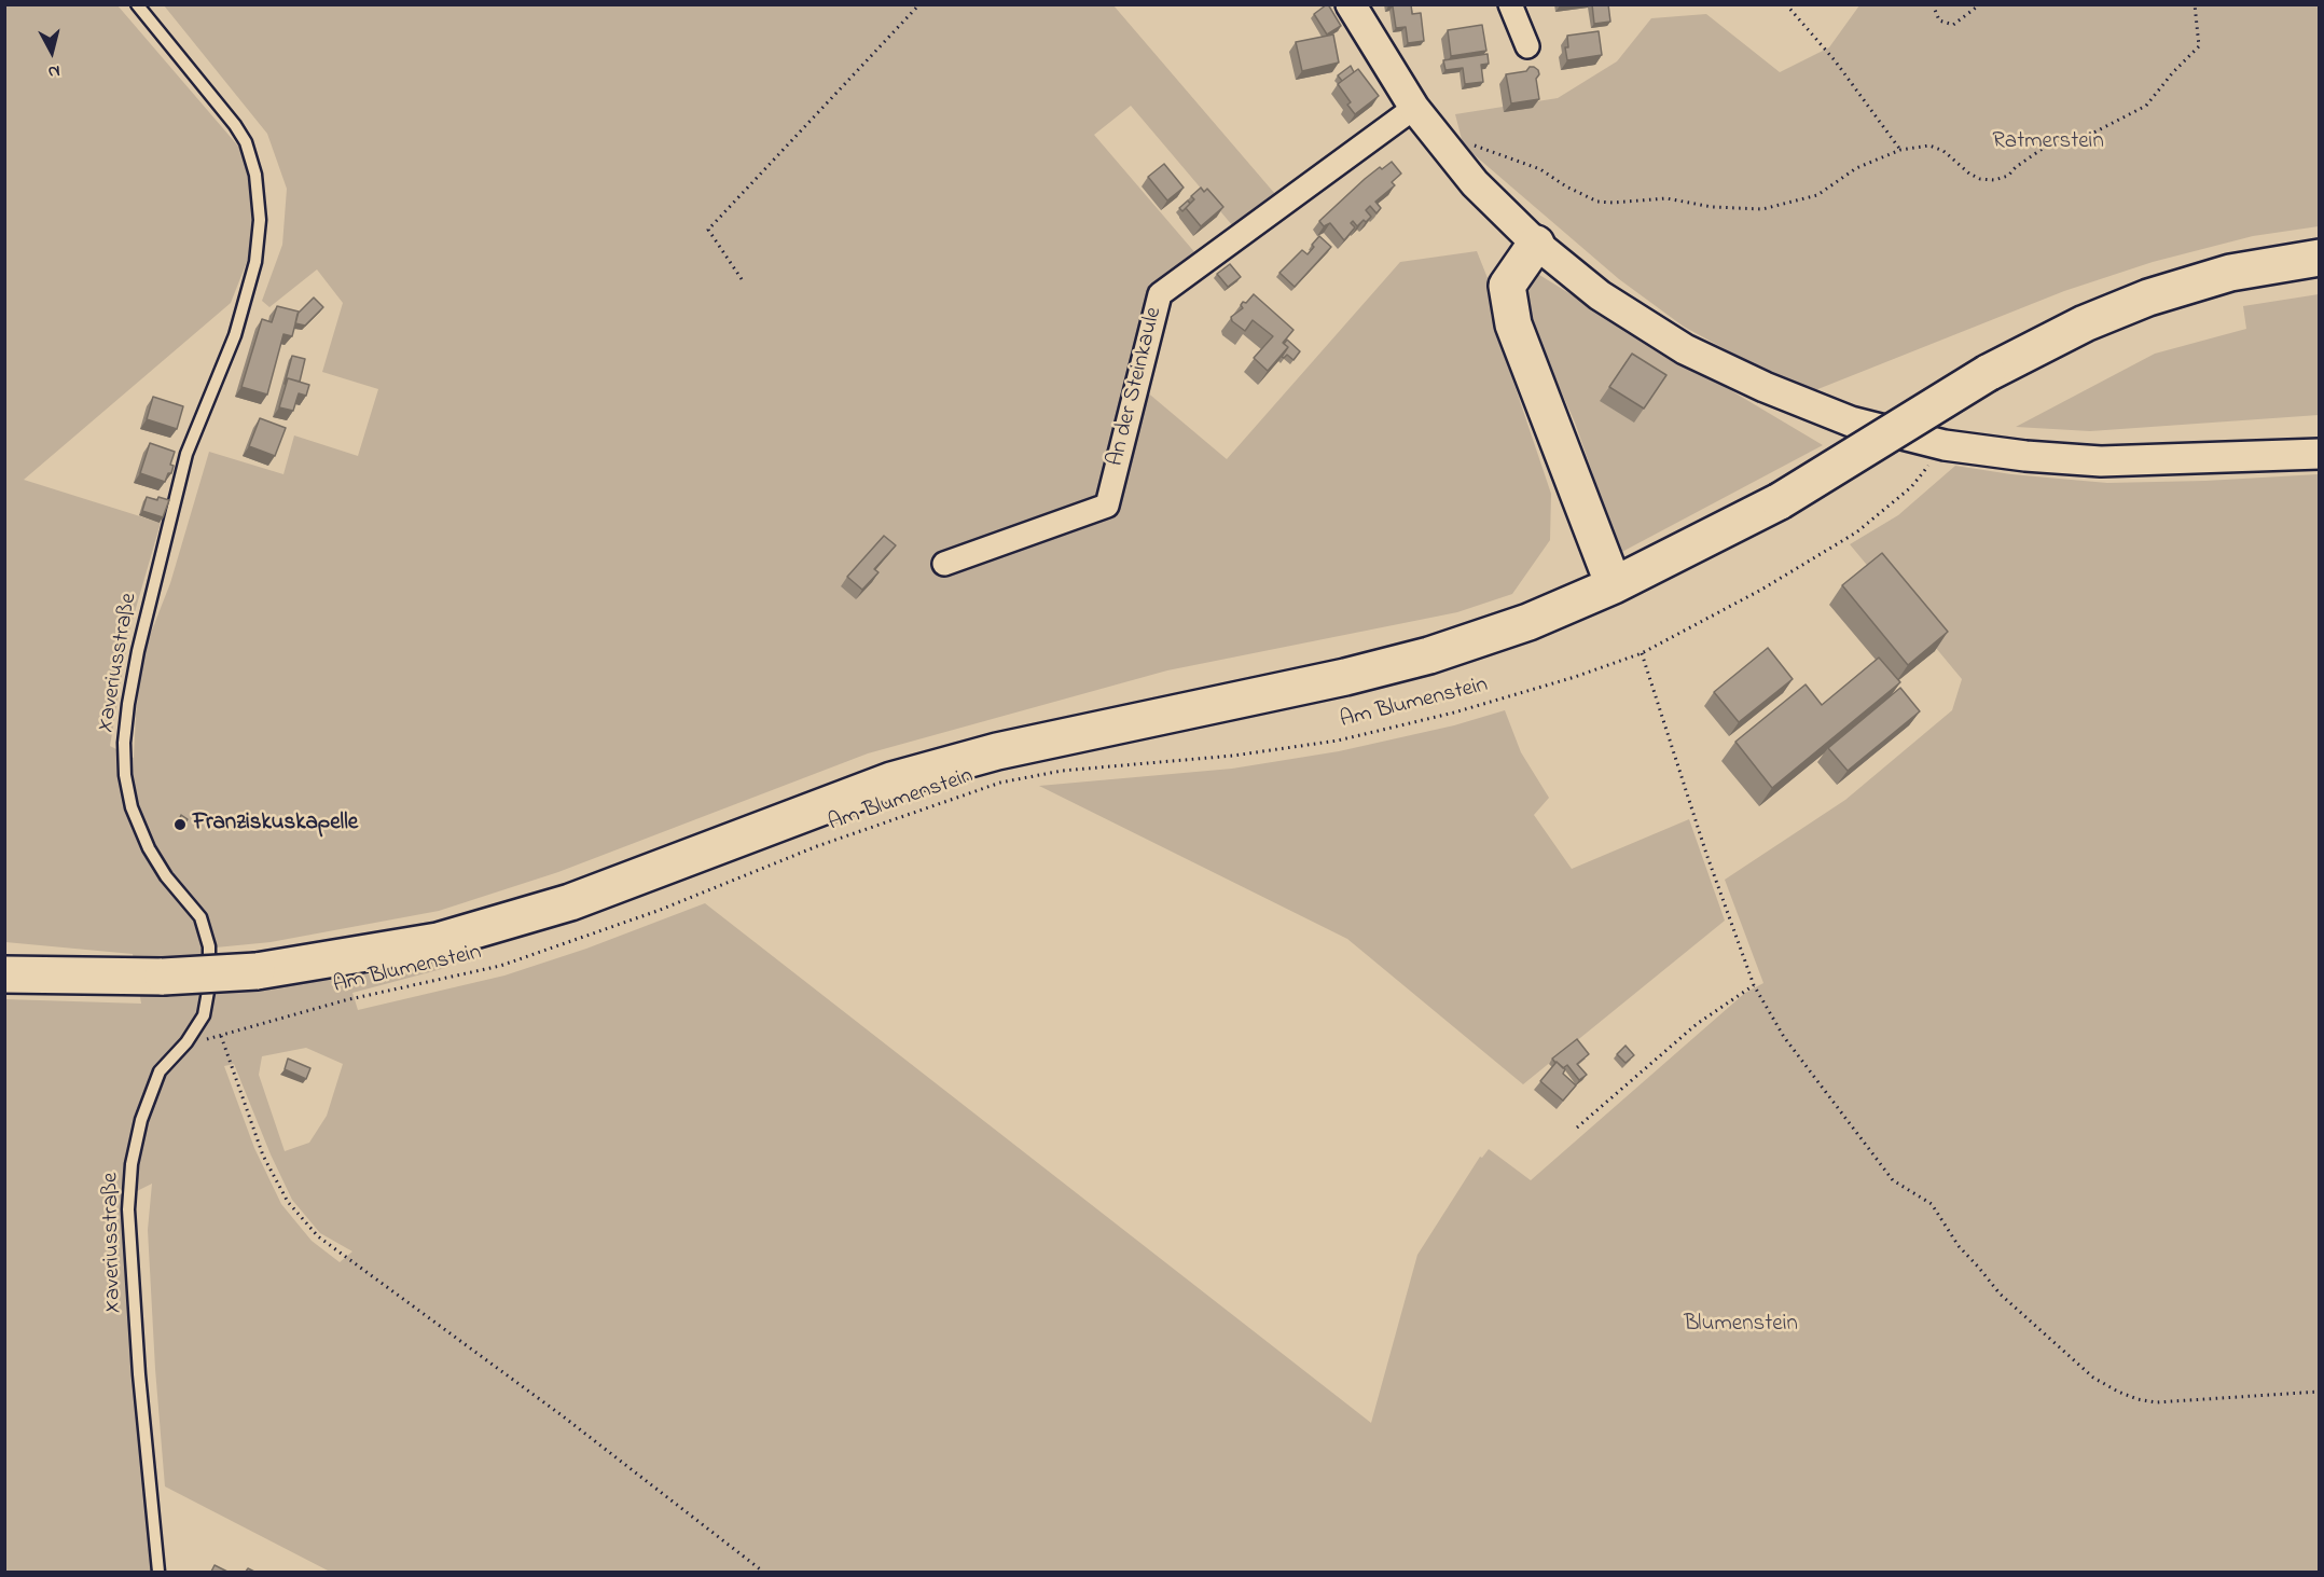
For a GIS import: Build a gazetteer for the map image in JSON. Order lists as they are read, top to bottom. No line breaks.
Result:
{"streets":{"street":["An der Steinkaule"],"lane":["Xaveriusstraße"],"path":["Am Blumenstein"]},"crossings":[["Xaveriusstraße","Am Blumenstein"]],"parks":["Ratmerstein","Blumenstein"],"places":["Franziskuskapelle"],"north":"bottom"}
